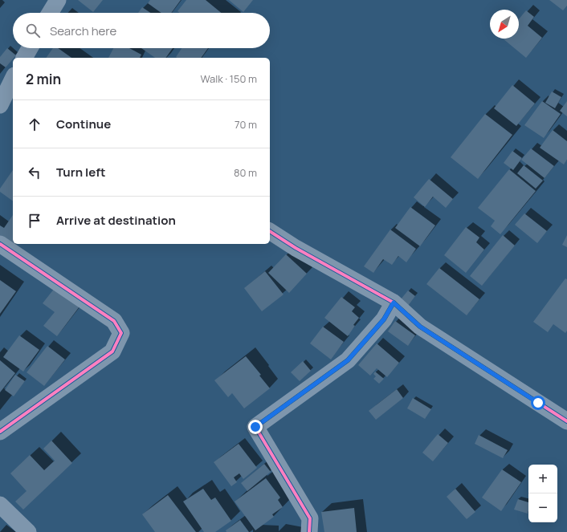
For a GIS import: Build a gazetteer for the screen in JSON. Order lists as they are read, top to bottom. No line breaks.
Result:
{"north":"bottom left","page":{"search":"Search here","heading":["2 min","Walk · 150 m"],"list":[["Continue","70 m"],["Turn left","80 m"],"Arrive at destination"],"map_buttons":["+","−"]}}
